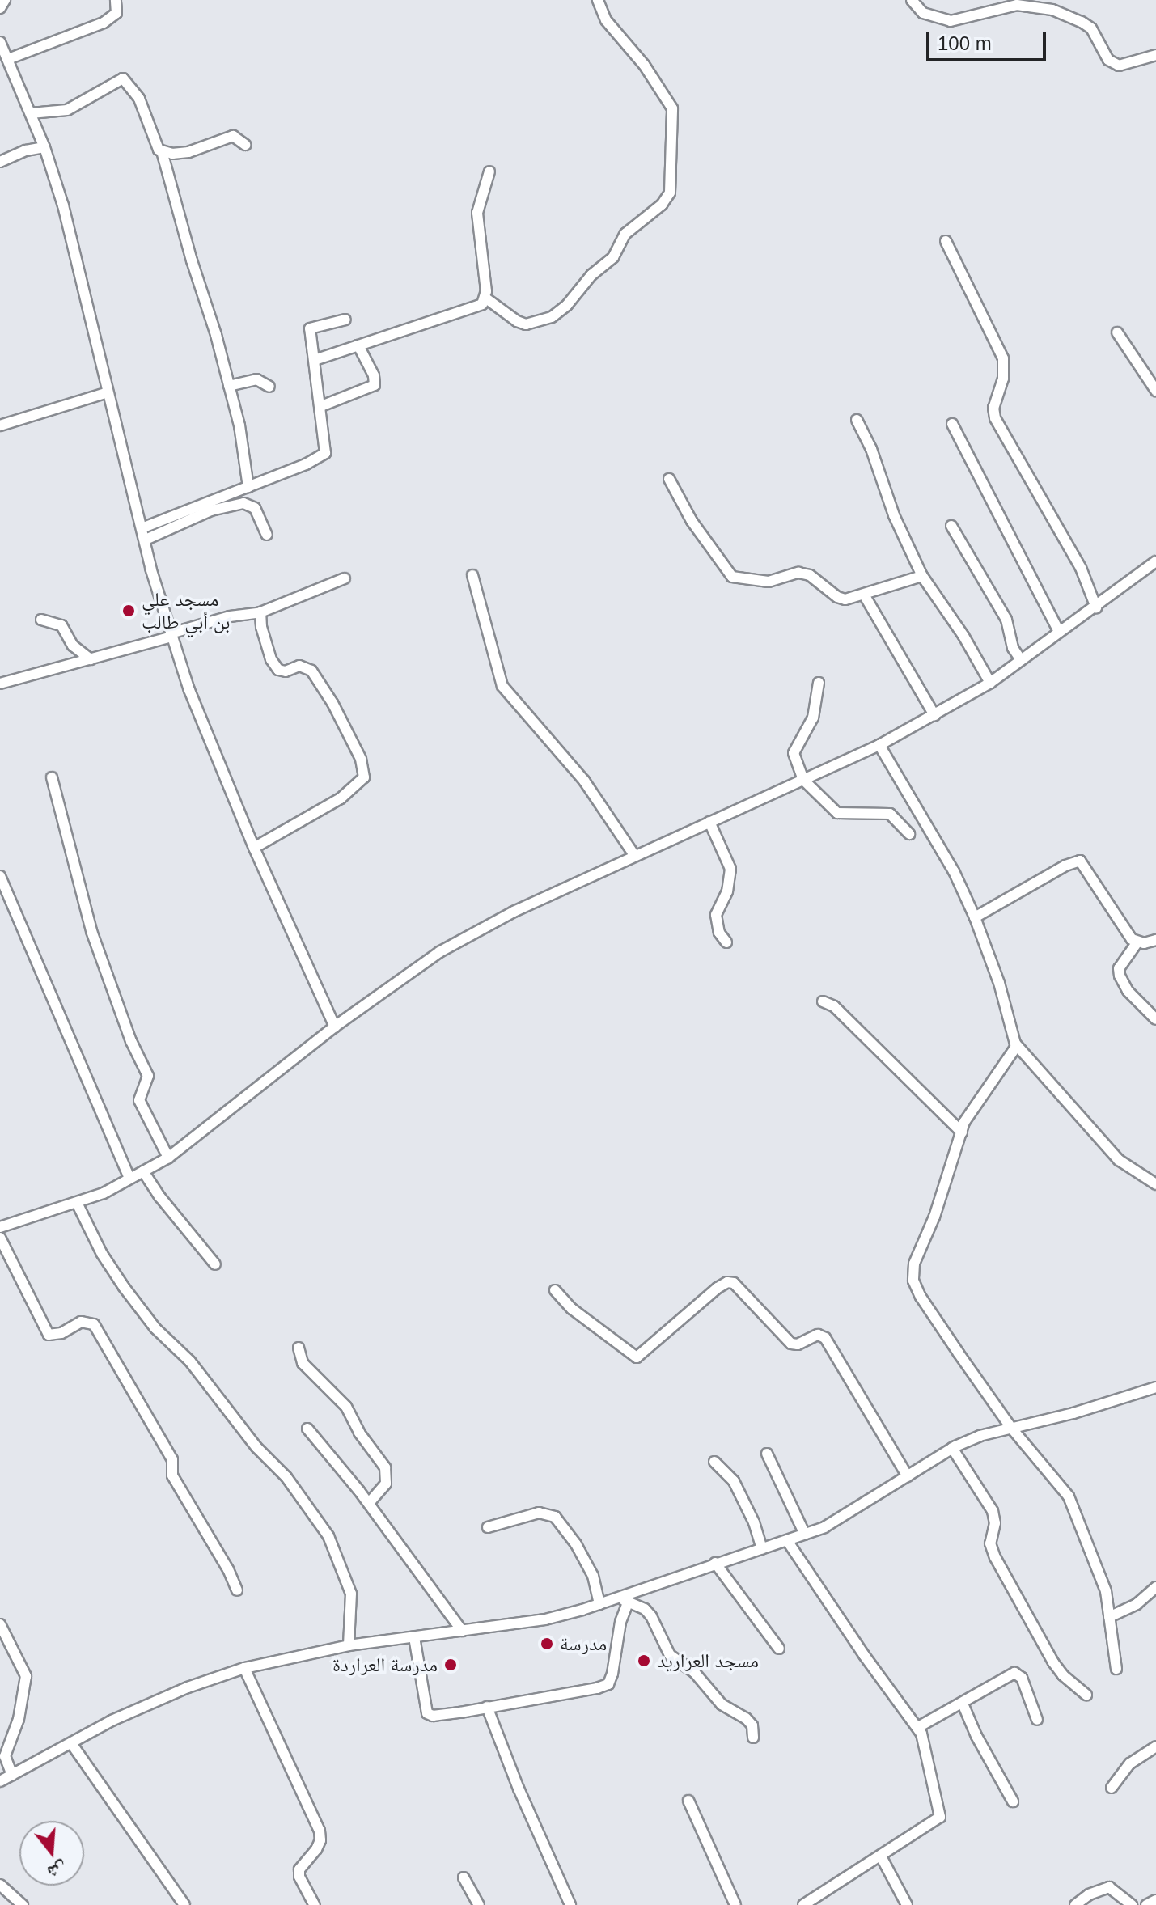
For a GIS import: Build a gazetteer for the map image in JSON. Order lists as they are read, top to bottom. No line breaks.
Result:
{"places":["مسجد علي بن أبي طالب","مدرسة","مسجد العراريد","مدرسة العراردة"],"scale_bar":"100 m","north":"bottom"}
